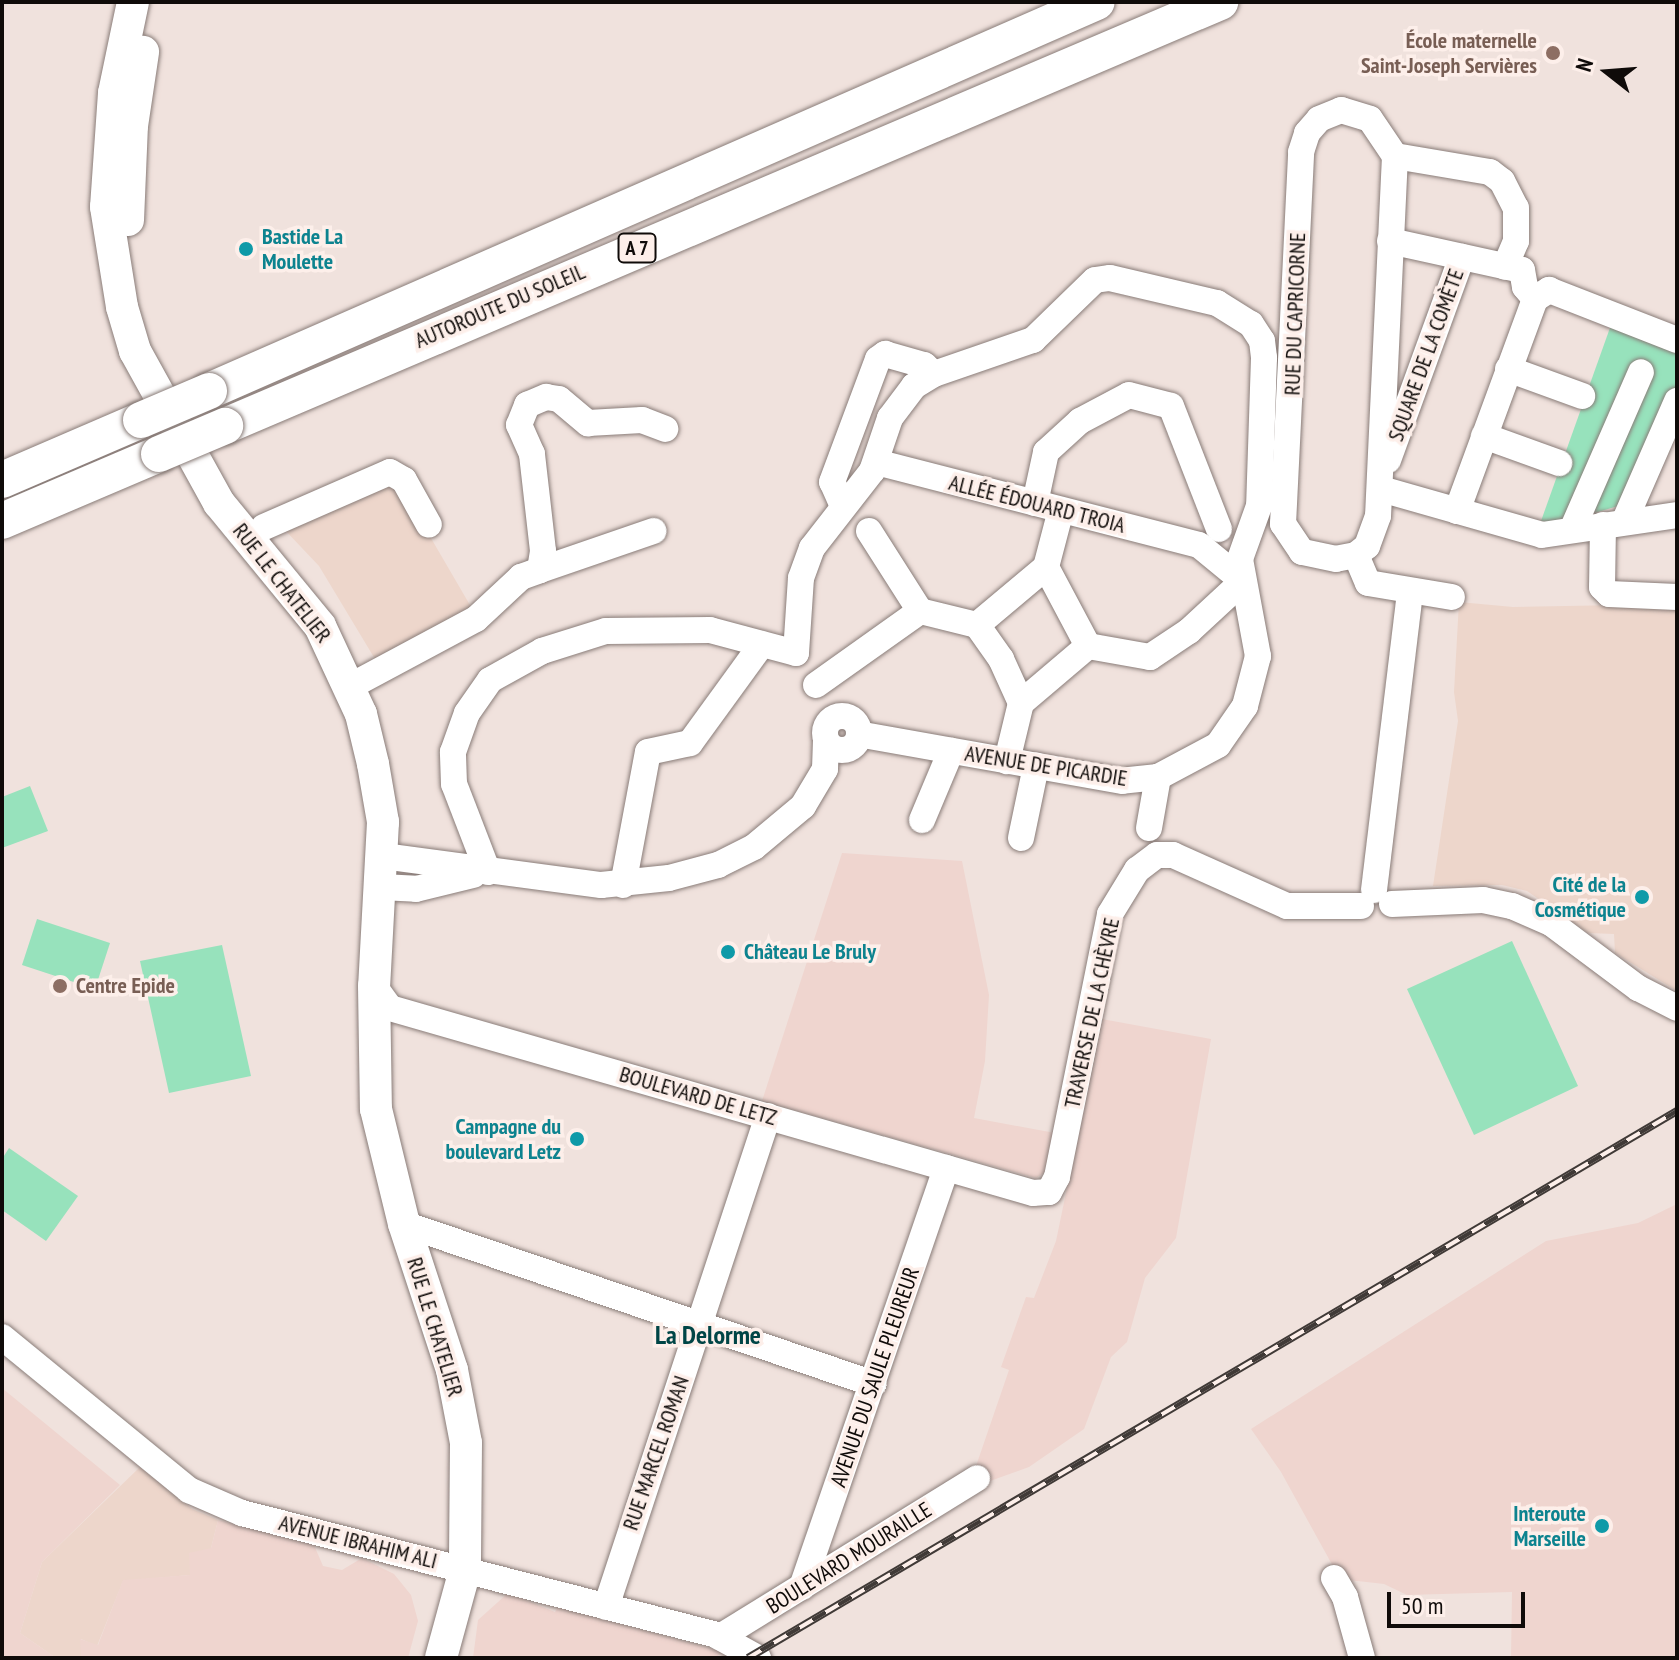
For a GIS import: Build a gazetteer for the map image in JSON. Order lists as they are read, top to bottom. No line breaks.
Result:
{"streets":{"highway":["A 7","AUTOROUTE DU SOLEIL"],"main road":["RUE LE CHATELIER"],"street":["RUE DU CAPRICORNE","SQUARE DE LA COMÈTE","ALLÉE ÉDOUARD TROIA","AVENUE DE PICARDIE","TRAVERSE DE LA CHÈVRE","BOULEVARD DE LETZ","AVENUE DU SAULE PLEUREUR","RUE MARCEL ROMAN","AVENUE IBRAHIM ALI","BOULEVARD MOURAILLE"]},"crossings":[["RUE DU CAPRICORNE","SQUARE DE LA COMÈTE"],["ALLÉE ÉDOUARD TROIA","AVENUE DE PICARDIE"],["RUE LE CHATELIER","BOULEVARD DE LETZ"],["RUE LE CHATELIER","AVENUE IBRAHIM ALI"],["TRAVERSE DE LA CHÈVRE","BOULEVARD DE LETZ"],["BOULEVARD DE LETZ","AVENUE DU SAULE PLEUREUR"],["BOULEVARD DE LETZ","RUE MARCEL ROMAN"],["AVENUE DU SAULE PLEUREUR","BOULEVARD MOURAILLE"],["RUE MARCEL ROMAN","AVENUE IBRAHIM ALI"],["AVENUE IBRAHIM ALI","BOULEVARD MOURAILLE"]],"districts":["La Delorme"],"places":["École maternelle Saint-Joseph Servières","Bastide La Moulette","Cité de la Cosmétique","Château Le Bruly","Centre Epide","Campagne du boulevard Letz","Interoute Marseille"],"scale_bar":"50 m","north":"left"}
